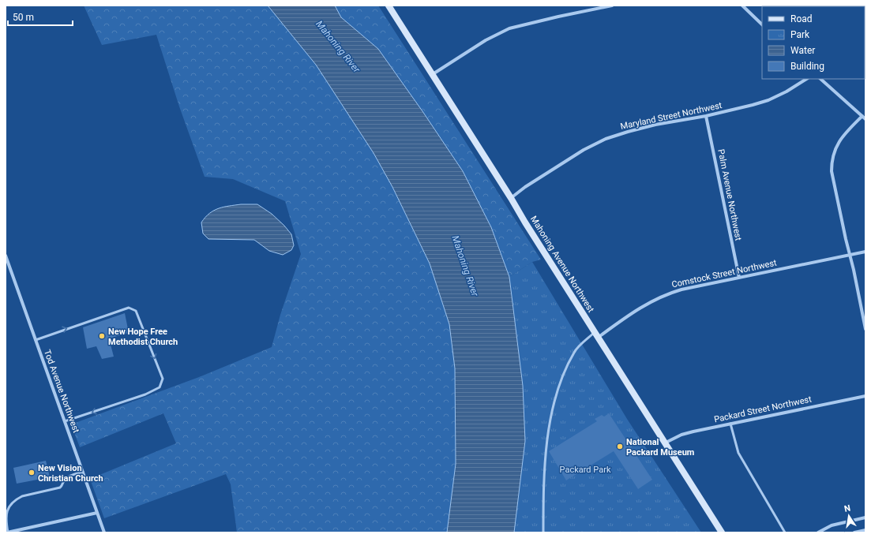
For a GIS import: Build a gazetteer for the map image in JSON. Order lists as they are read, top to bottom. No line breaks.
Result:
{"streets":{"main road":["Mahoning Avenue Northwest"],"street":["Maryland Street Northwest","Palm Avenue Northwest","Comstock Street Northwest","Tod Avenue Northwest","Packard Street Northwest"]},"crossings":[["Maryland Street Northwest","Palm Avenue Northwest"],["Maryland Street Northwest","Mahoning Avenue Northwest"],["Palm Avenue Northwest","Comstock Street Northwest"],["Mahoning Avenue Northwest","Comstock Street Northwest"],["Mahoning Avenue Northwest","Packard Street Northwest"]],"water":["Mahoning River"],"parks":["Packard Park"],"places":["New Hope Free Methodist Church","National Packard Museum","New Vision Christian Church"],"legend":["Road","Park","Water","Building"],"scale_bar":"50 m","north":"top"}
